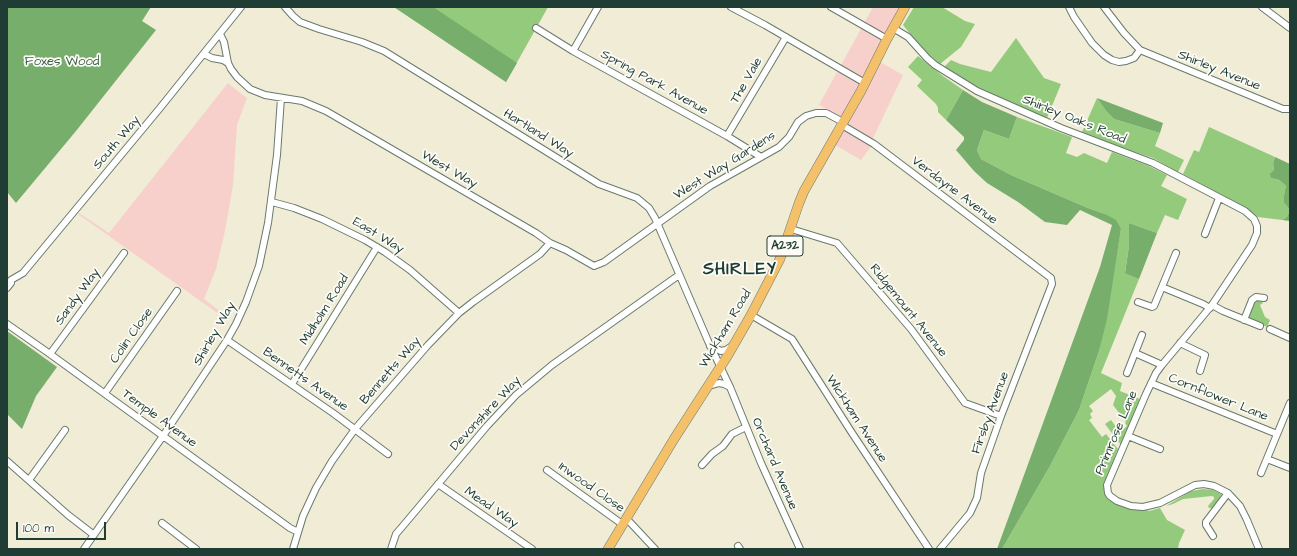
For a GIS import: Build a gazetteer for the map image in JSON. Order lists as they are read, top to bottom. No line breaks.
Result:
{"streets":{"highway":["A232","Wickham Road"],"street":["Shirley Avenue","The Vale","Spring Park Avenue","Shirley Oaks Road","Hartland Way","South Way","West Way Gardens","West Way","Verdayne Avenue","East Way","Sandy Way","Midholm Road","Ridgemount Avenue","Shirley Way","Colin Close","Bennetts Way","Bennetts Avenue","Cornflower Lane","Firsby Avenue","Devonshire Way","Temple Avenue","Wickham Avenue","Primrose Lane","Orchard Avenue","Inwood Close","Mead Way"]},"crossings":[["The Vale","Spring Park Avenue"],["Spring Park Avenue","West Way Gardens"],["Shirley Oaks Road","Wickham Road"],["Shirley Oaks Road","Primrose Lane"],["Hartland Way","West Way Gardens"],["Hartland Way","West Way"],["Hartland Way","Wickham Road"],["Hartland Way","Devonshire Way"],["Hartland Way","Orchard Avenue"],["South Way","West Way"],["West Way Gardens","West Way"],["West Way Gardens","Verdayne Avenue"],["West Way Gardens","Wickham Road"],["West Way","Shirley Way"],["West Way","Bennetts Way"],["Verdayne Avenue","Wickham Road"],["Verdayne Avenue","Firsby Avenue"],["East Way","Midholm Road"],["East Way","Shirley Way"],["East Way","Bennetts Way"],["Sandy Way","Temple Avenue"],["Midholm Road","Bennetts Avenue"],["Ridgemount Avenue","Wickham Road"],["Ridgemount Avenue","Firsby Avenue"],["Wickham Road","Wickham Avenue"],["Wickham Road","Orchard Avenue"],["Wickham Road","Inwood Close"],["Shirley Way","Bennetts Avenue"],["Shirley Way","Temple Avenue"],["Colin Close","Temple Avenue"],["Bennetts Way","Bennetts Avenue"],["Bennetts Way","Temple Avenue"],["Cornflower Lane","Primrose Lane"],["Devonshire Way","Mead Way"]],"districts":["SHIRLEY"],"parks":["Foxes Wood"],"scale_bar":"100 m"}
